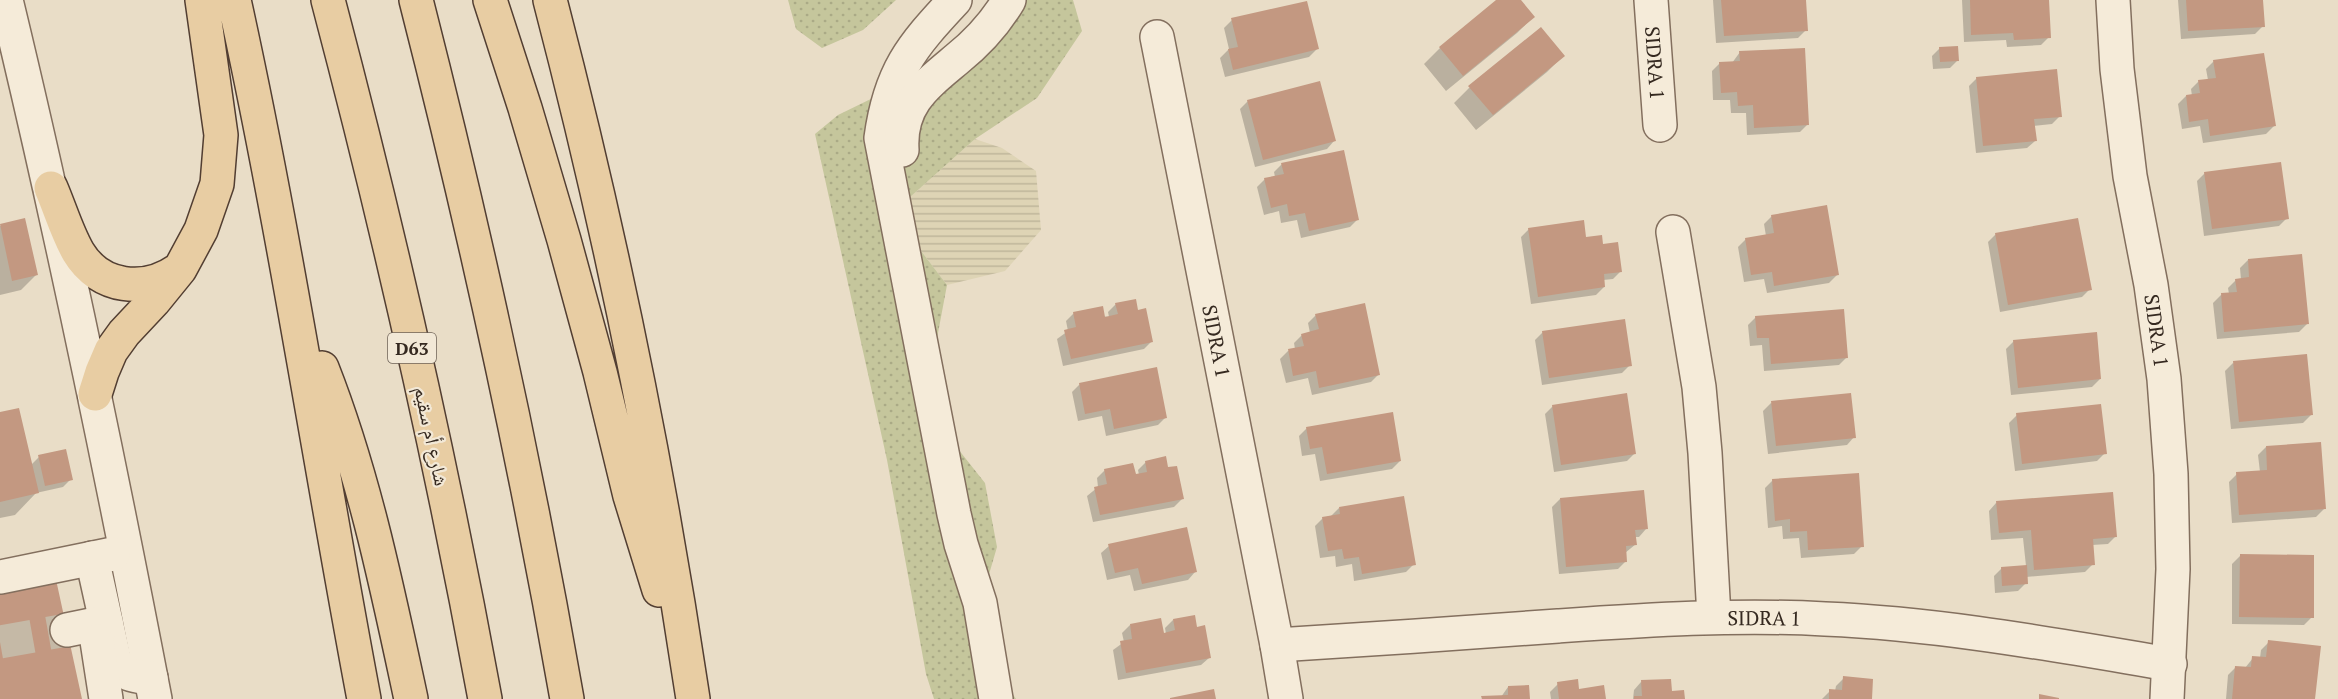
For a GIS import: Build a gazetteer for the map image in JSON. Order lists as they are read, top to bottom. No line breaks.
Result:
{"streets":{"main road":["D63","شارع أم سقيم"],"street":["SIDRA 1"]}}
